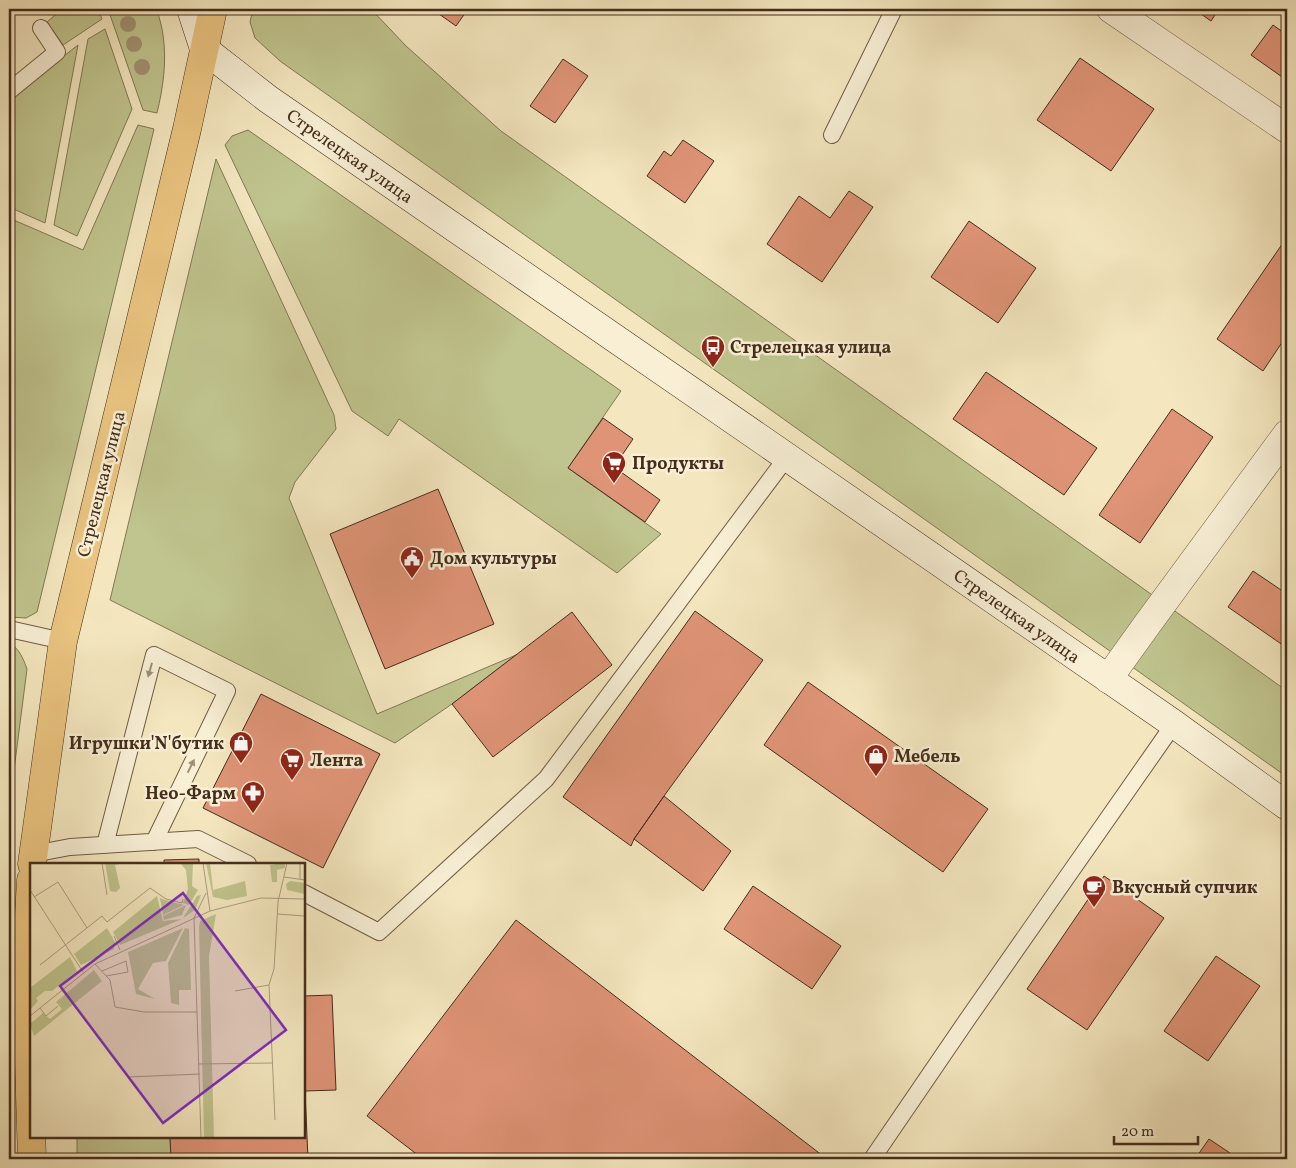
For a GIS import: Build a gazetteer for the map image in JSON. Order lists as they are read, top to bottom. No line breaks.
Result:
{"streets":{"main road":["Стрелецкая улица"]},"places":{"bus stop":["Стрелецкая улица"],"supermarket":["Продукты","Лента"],"public building":["Дом культуры"],"shop":["Игрушки'N'бутик","Мебель"],"pharmacy":["Нео-Фарм"],"cafe":["Вкусный супчик"]},"scale_bar":"20 m"}
